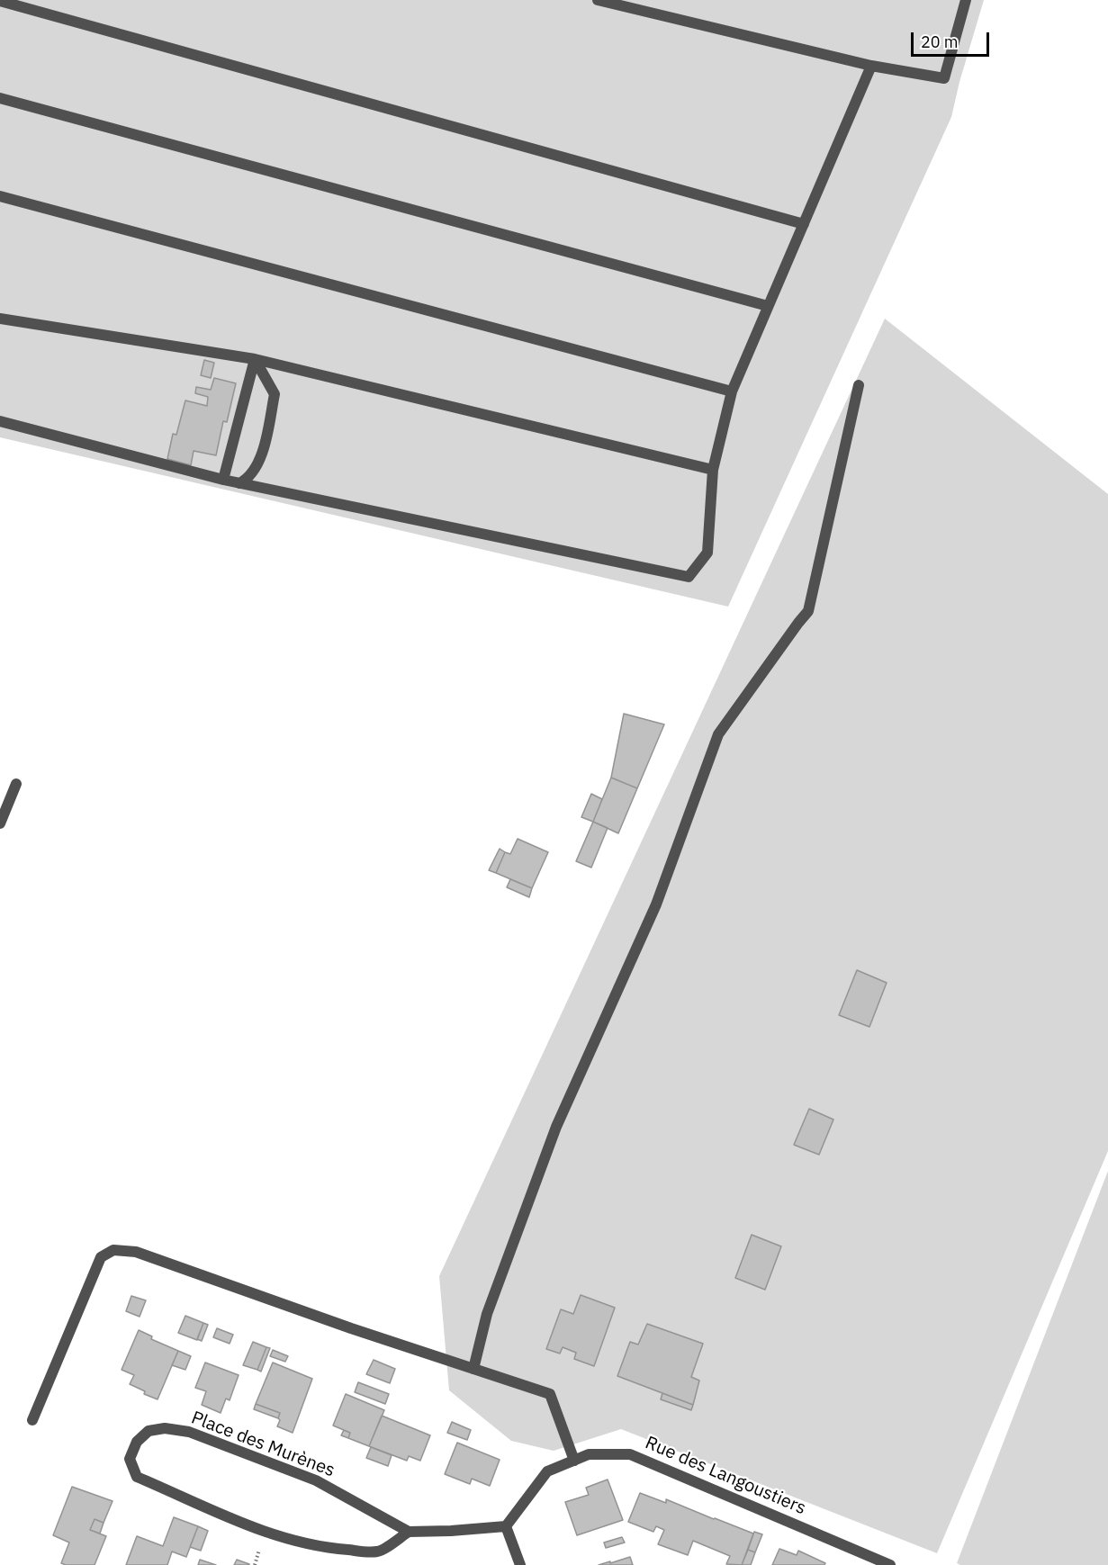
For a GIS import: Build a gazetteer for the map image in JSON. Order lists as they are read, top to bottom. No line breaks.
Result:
{"streets":{"street":["Place des Murènes","Rue des Langoustiers"]},"scale_bar":"20 m"}
